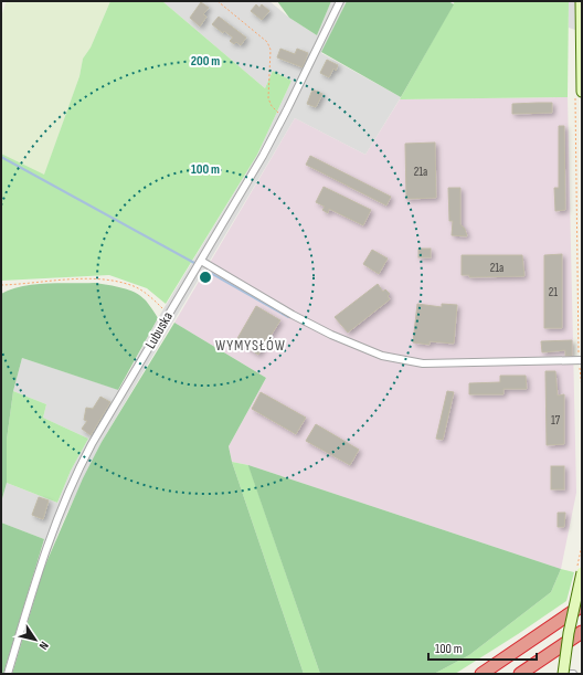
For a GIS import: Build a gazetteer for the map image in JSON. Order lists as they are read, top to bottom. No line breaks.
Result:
{"streets":{"street":["Lubuska"]},"districts":["WYMYSŁÓW"],"house_numbers":["21a","21a","21","17"],"scale_bar":"100 m","north":"bottom right","rings":["200 m","100 m"]}
